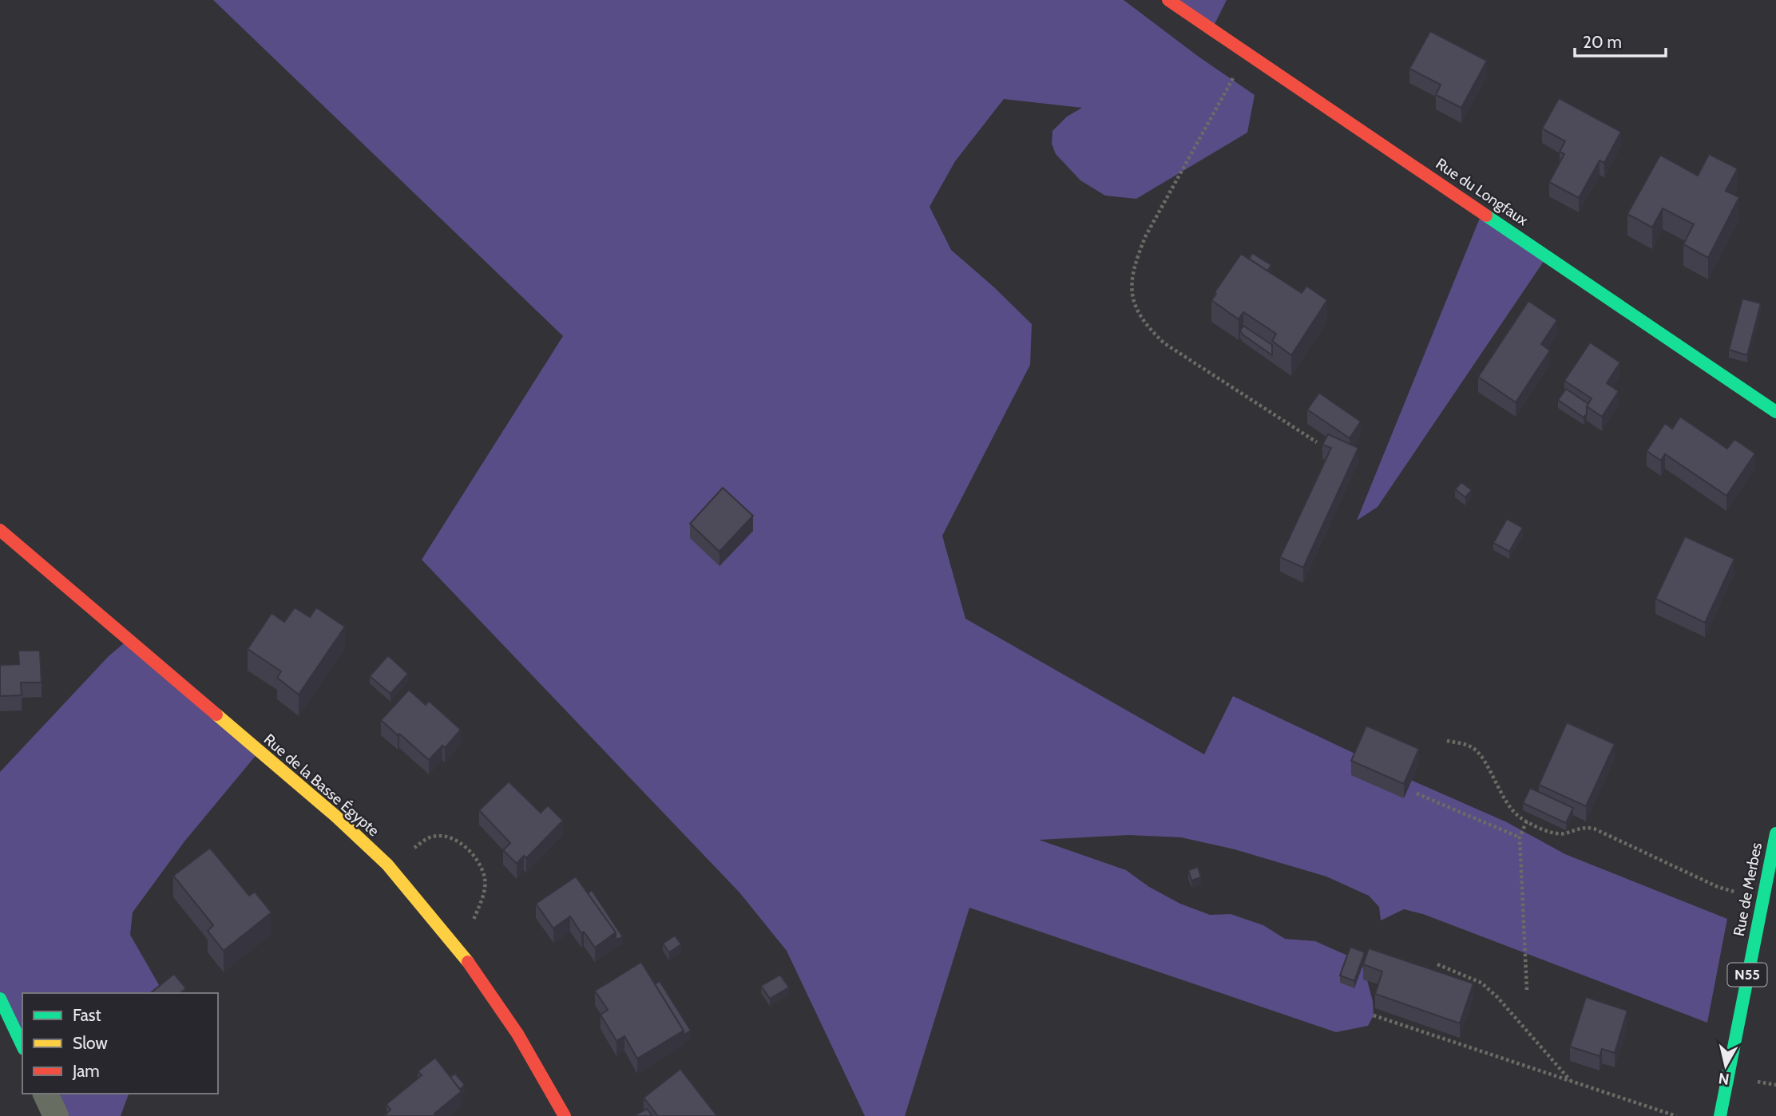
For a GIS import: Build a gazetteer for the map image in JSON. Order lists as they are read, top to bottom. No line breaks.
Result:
{"streets":{"street":["Rue du Longfaux","Rue de la Basse Égypte","Rue de Merbes","N55"]},"legend":["Fast","Slow","Jam"],"scale_bar":"20 m","north":"bottom"}
